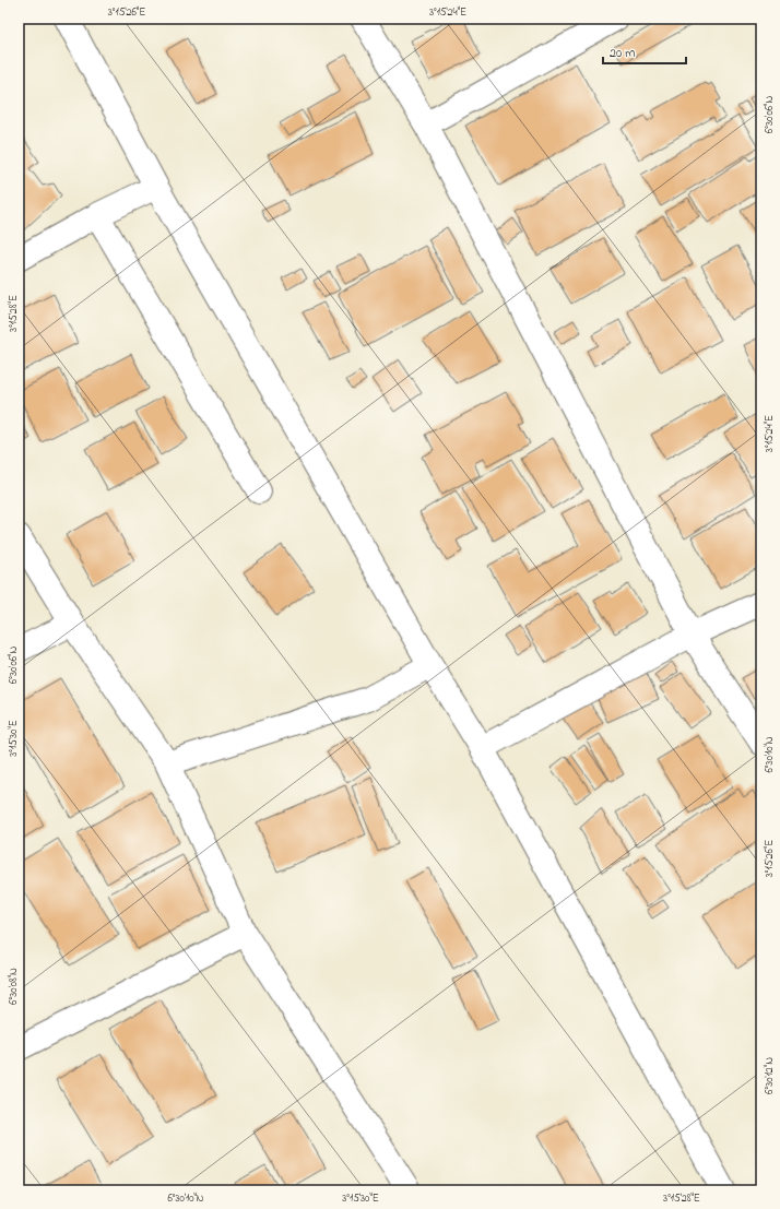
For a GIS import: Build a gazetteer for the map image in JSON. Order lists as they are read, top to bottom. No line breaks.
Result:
{"scale_bar":"20 m","coordinates":["3°15'26\"E","3°15'24\"E","6°30'06\"N","3°15'28\"E","3°15'30\"E","6°30'10\"N","6°30'08\"N","6°30'12\"N"]}
